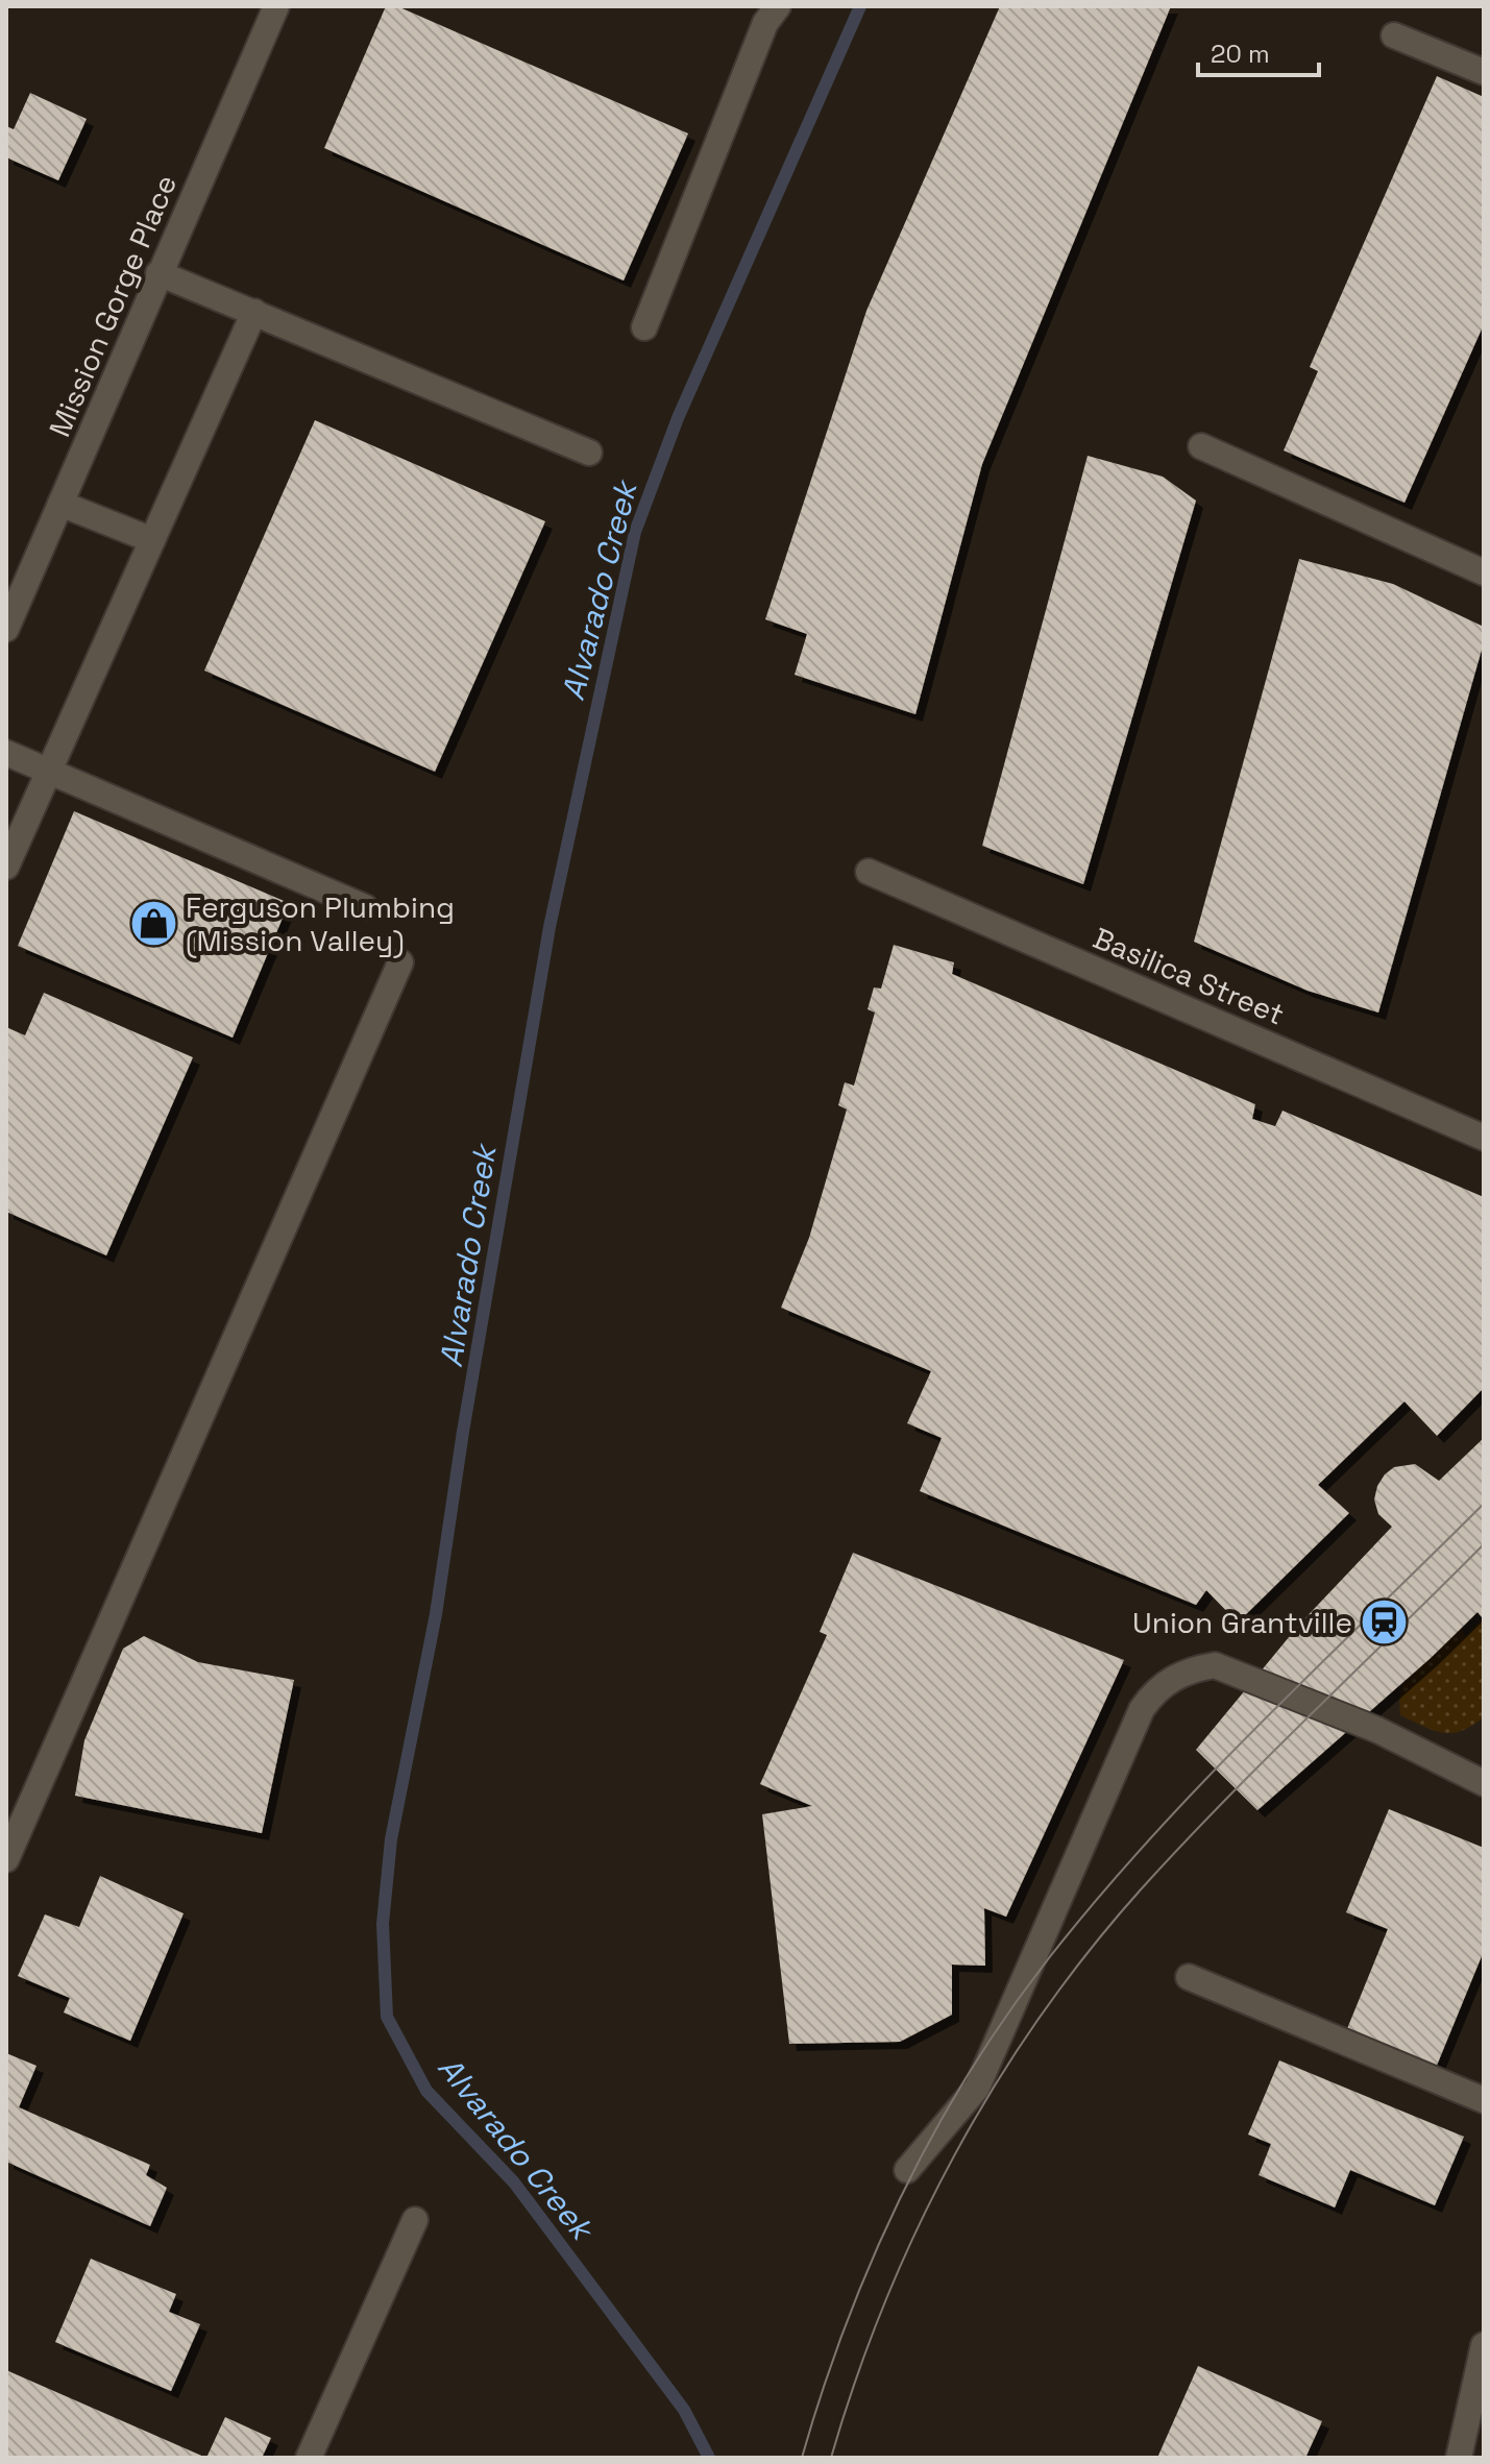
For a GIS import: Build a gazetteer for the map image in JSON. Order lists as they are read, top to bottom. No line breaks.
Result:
{"streets":{"street":["Mission Gorge Place","Basilica Street"]},"water":["Alvarado Creek"],"places":{"shop":["Ferguson Plumbing (Mission Valley)"],"station":["Union Grantville"]},"scale_bar":"20 m"}
